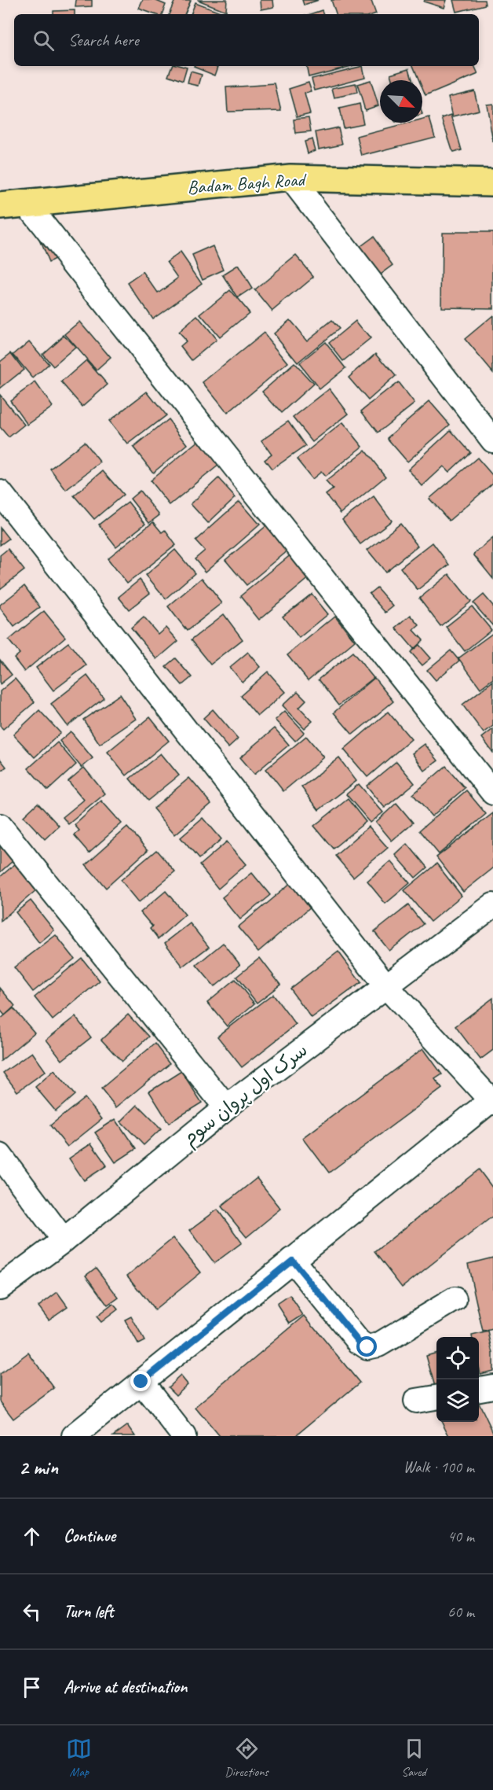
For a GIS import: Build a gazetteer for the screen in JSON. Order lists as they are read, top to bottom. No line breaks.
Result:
{"streets":{"main road":["Badam Bagh Road"],"street":["سرک اول پروان سوم"]},"north":"bottom right","page":{"search":"Search here","heading":["2 min","Walk · 100 m"],"list":[["Continue","40 m"],["Turn left","60 m"],"Arrive at destination"],"nav":["Map","Directions","Saved"]}}
